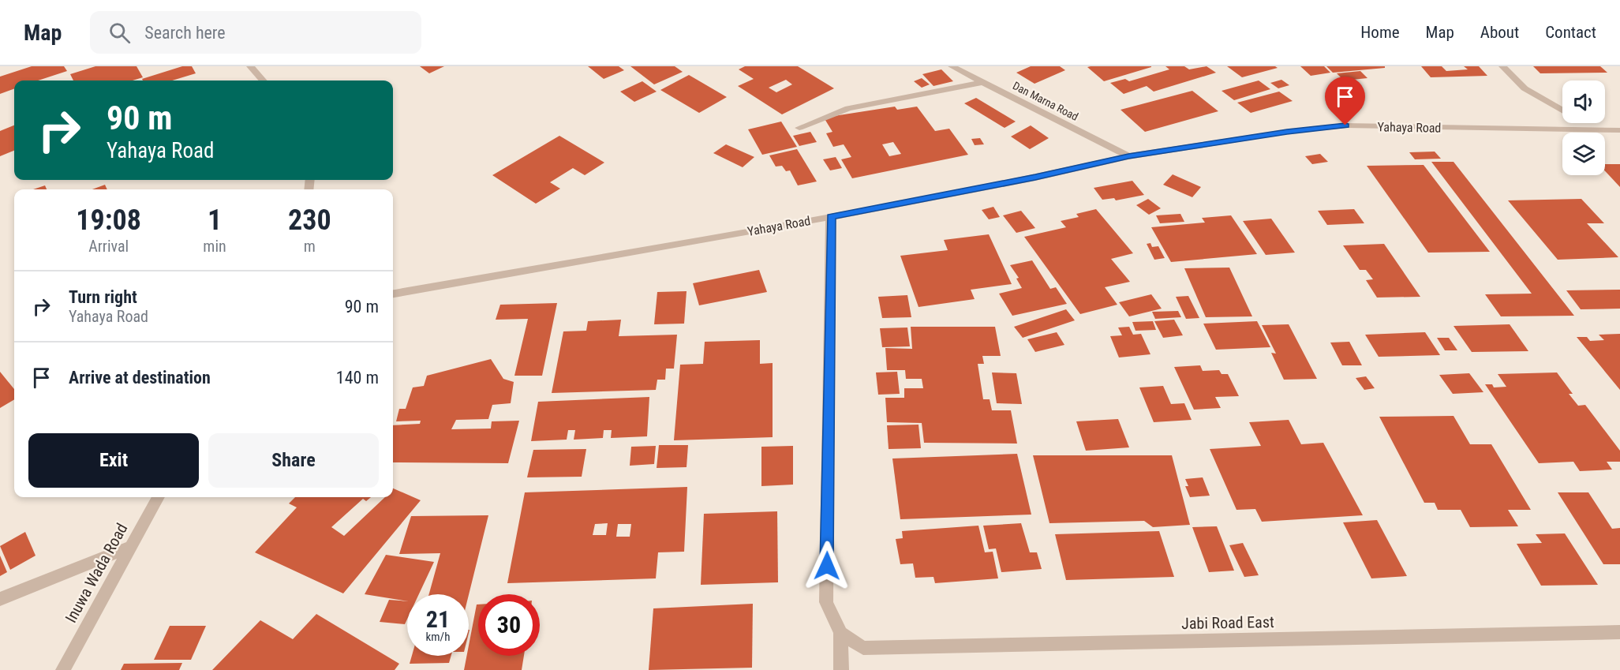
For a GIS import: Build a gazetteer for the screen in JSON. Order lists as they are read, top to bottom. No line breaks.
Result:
{"streets":{"street":["Dan Marna Road","Yahaya Road","Inuwa Wada Road","Jabi Road East"]},"crossings":[["Dan Marna Road","Yahaya Road"]],"page":{"header":"Map","search":"Search here","nav":["Home","Map","About","Contact"],"turn":["90 m","Yahaya Road"],"eta":["19:08","Arrival","1","min","230","m"],"list":[{"name":"Turn right","note":"Yahaya Road","value":"90 m"},{"name":"Arrive at destination","value":"140 m"}],"buttons":["Exit","Share"],"speed":"21 km/h","limit":"30"}}
